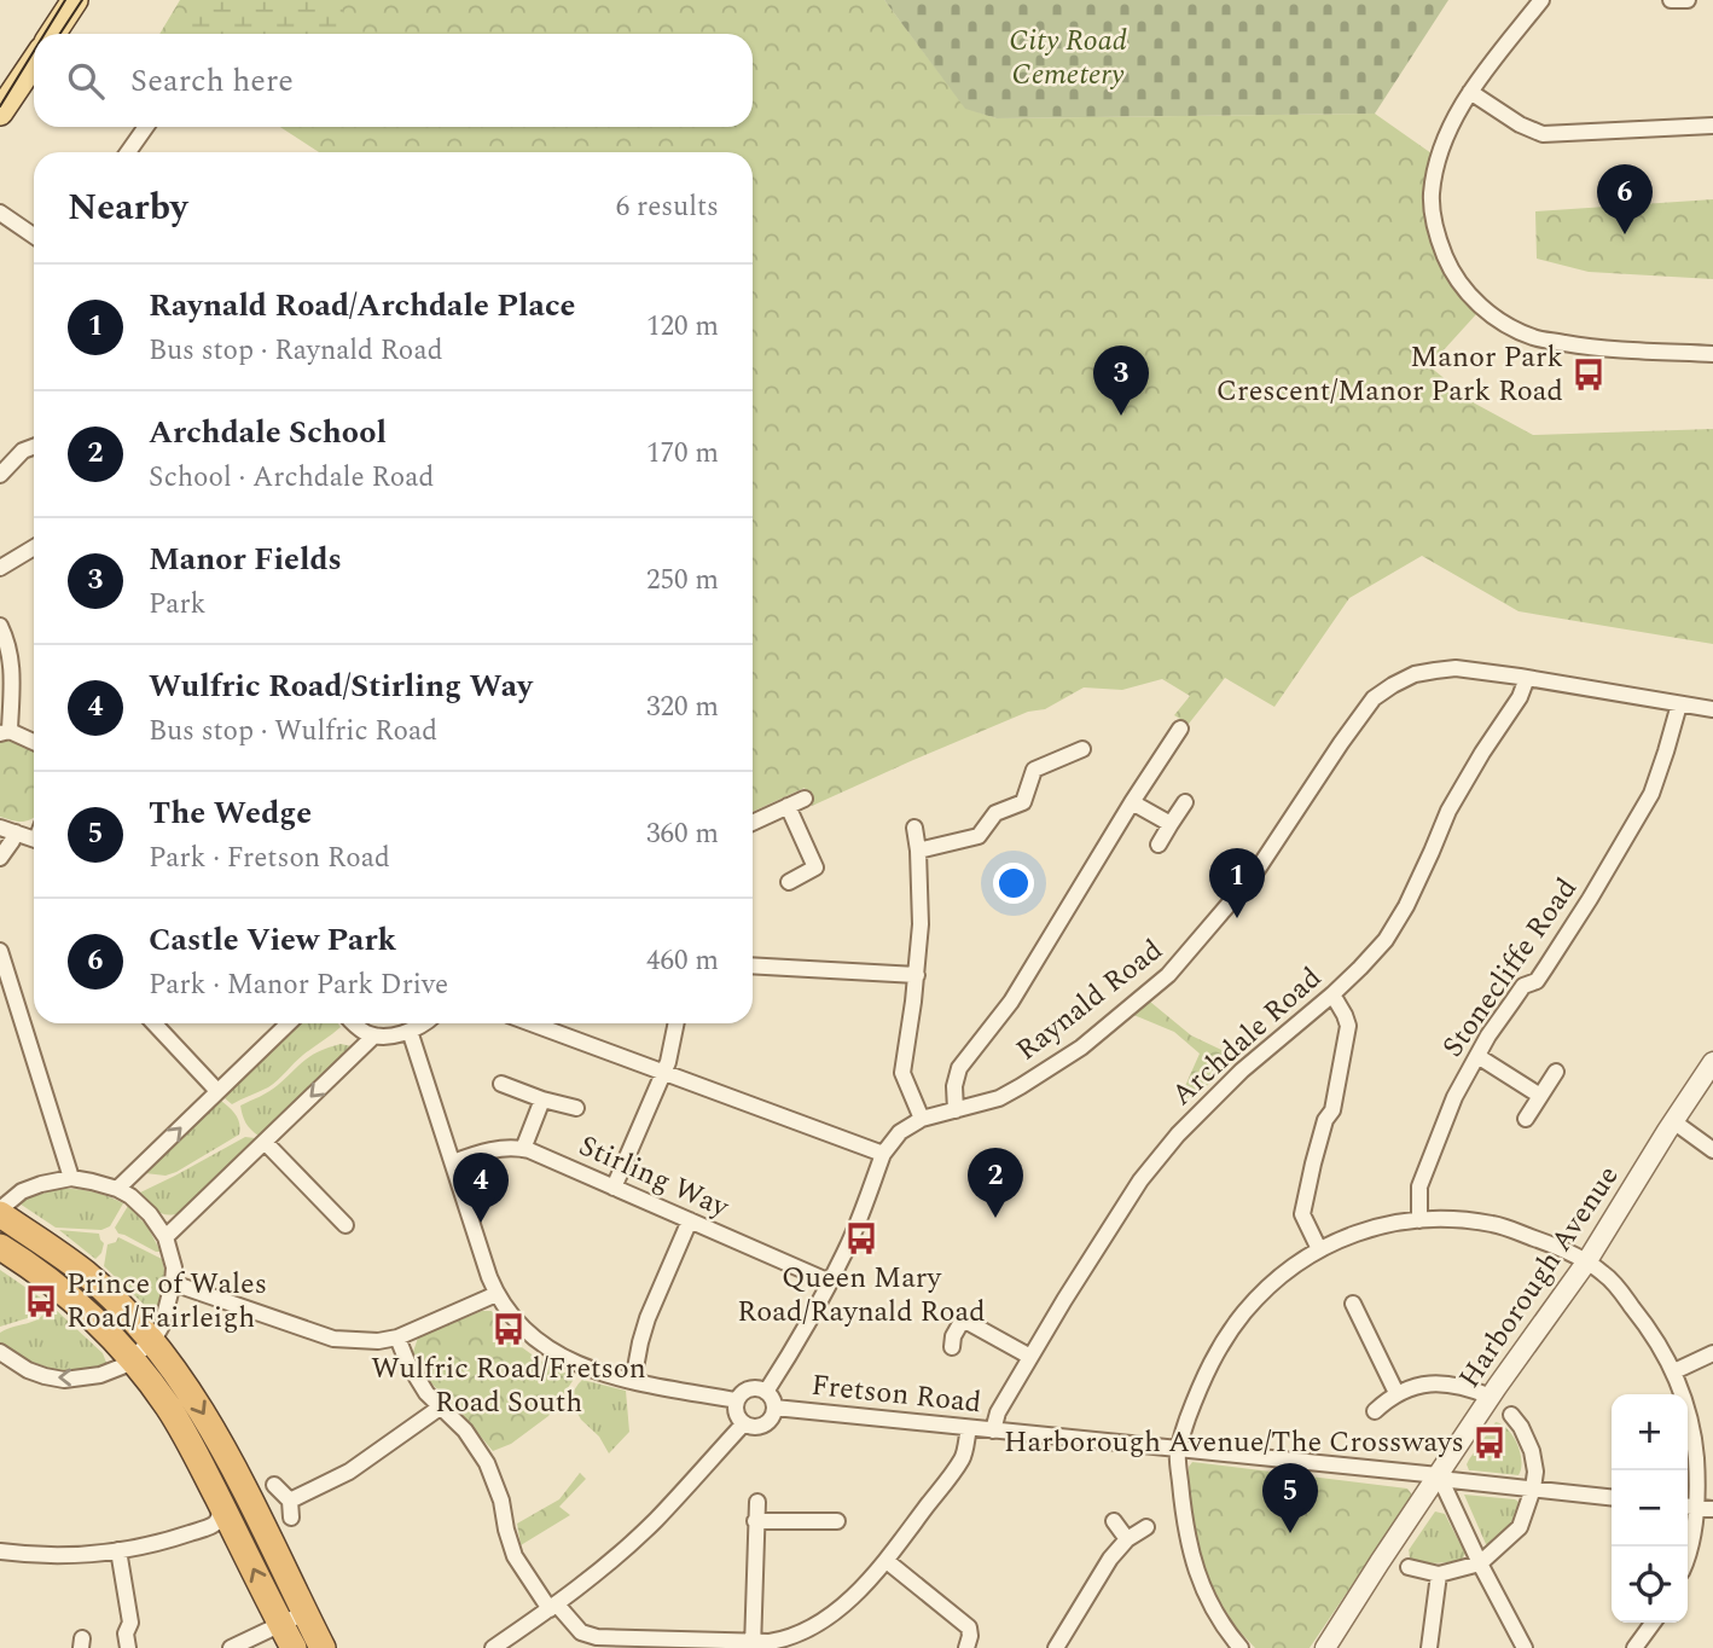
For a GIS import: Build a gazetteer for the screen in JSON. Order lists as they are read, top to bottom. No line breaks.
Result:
{"streets":{"street":["Stonecliffe Road","Raynald Road","Archdale Road","Stirling Way","Harborough Avenue","Fretson Road"]},"crossings":[["Stonecliffe Road","Raynald Road"],["Raynald Road","Archdale Road"],["Archdale Road","Fretson Road"],["Harborough Avenue","Fretson Road"]],"parks":["City Road Cemetery"],"places":{"bus stop":["Manor Park Crescent/Manor Park Road","Queen Mary Road/Raynald Road","Prince of Wales Road/Fairleigh","Wulfric Road/Fretson Road South","Harborough Avenue/The Crossways"]},"page":{"search":"Search here","heading":["Nearby","6 results"],"pins":["6","3","1","2","4","5"],"list":[{"mark":"1","name":"Raynald Road/Archdale Place","note":"Bus stop · Raynald Road","value":"120 m"},{"mark":"2","name":"Archdale School","note":"School · Archdale Road","value":"170 m"},{"mark":"3","name":"Manor Fields","note":"Park","value":"250 m"},{"mark":"4","name":"Wulfric Road/Stirling Way","note":"Bus stop · Wulfric Road","value":"320 m"},{"mark":"5","name":"The Wedge","note":"Park · Fretson Road","value":"360 m"},{"mark":"6","name":"Castle View Park","note":"Park · Manor Park Drive","value":"460 m"}],"map_buttons":["+","−"]}}
